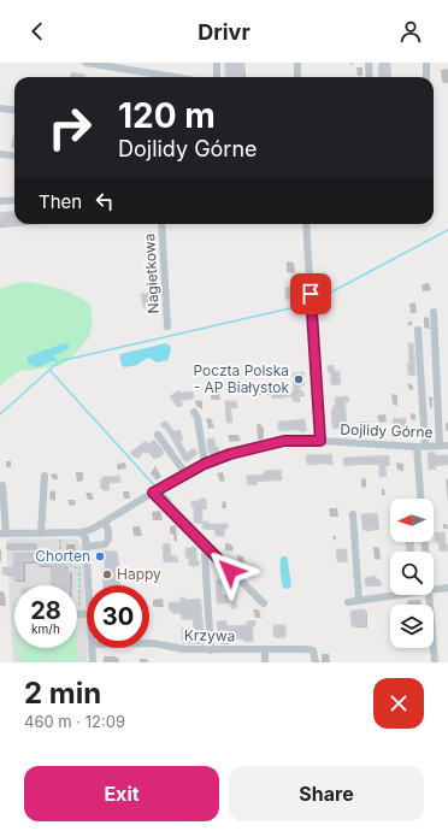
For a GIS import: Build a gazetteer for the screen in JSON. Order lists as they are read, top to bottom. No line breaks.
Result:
{"streets":{"street":["Nagietkowa","Dojlidy Górne","Krzywa"]},"places":["Poczta Polska - AP Białystok","Chorten","Happy"],"north":"left","page":{"header":"Drivr","turn":["120 m","Dojlidy Górne"],"then":"Then","speed":"28 km/h","limit":"30","heading":["2 min","460 m · 12:09"],"buttons":["Exit","Share"]}}
